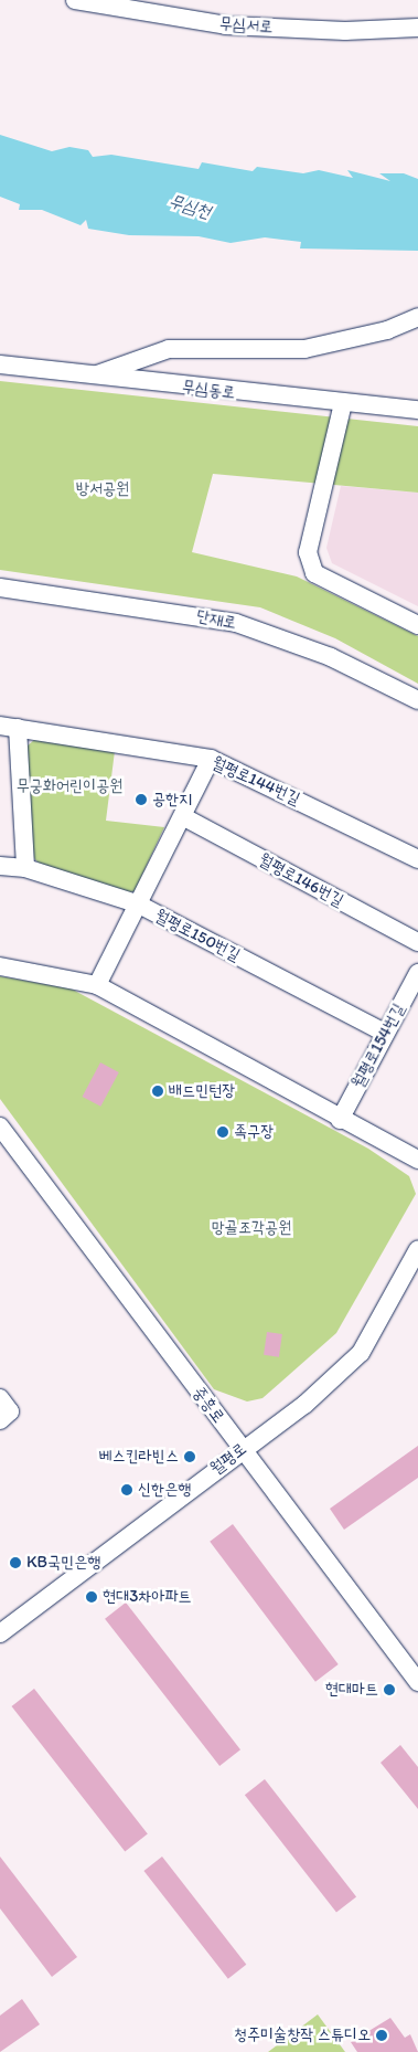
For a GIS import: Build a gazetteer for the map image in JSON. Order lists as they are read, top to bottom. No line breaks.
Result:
{"streets":{"street":["무심서로","무심동로","단재로","월평로144번길","월평로146번길","월평로150번길","월평로154번길","중흥로","월평로"]},"crossings":[["월평로144번길","월평로150번길"],["월평로150번길","월평로154번길"],["중흥로","월평로"]],"water":["무심천"],"parks":["방서공원","무궁화어린이공원","망골조각공원"],"places":["공한지","배드민턴장","족구장","베스킨라빈스","신한은행","KB국민은행","현대3차아파트","현대마트","청주미술창작 스튜디오"]}
